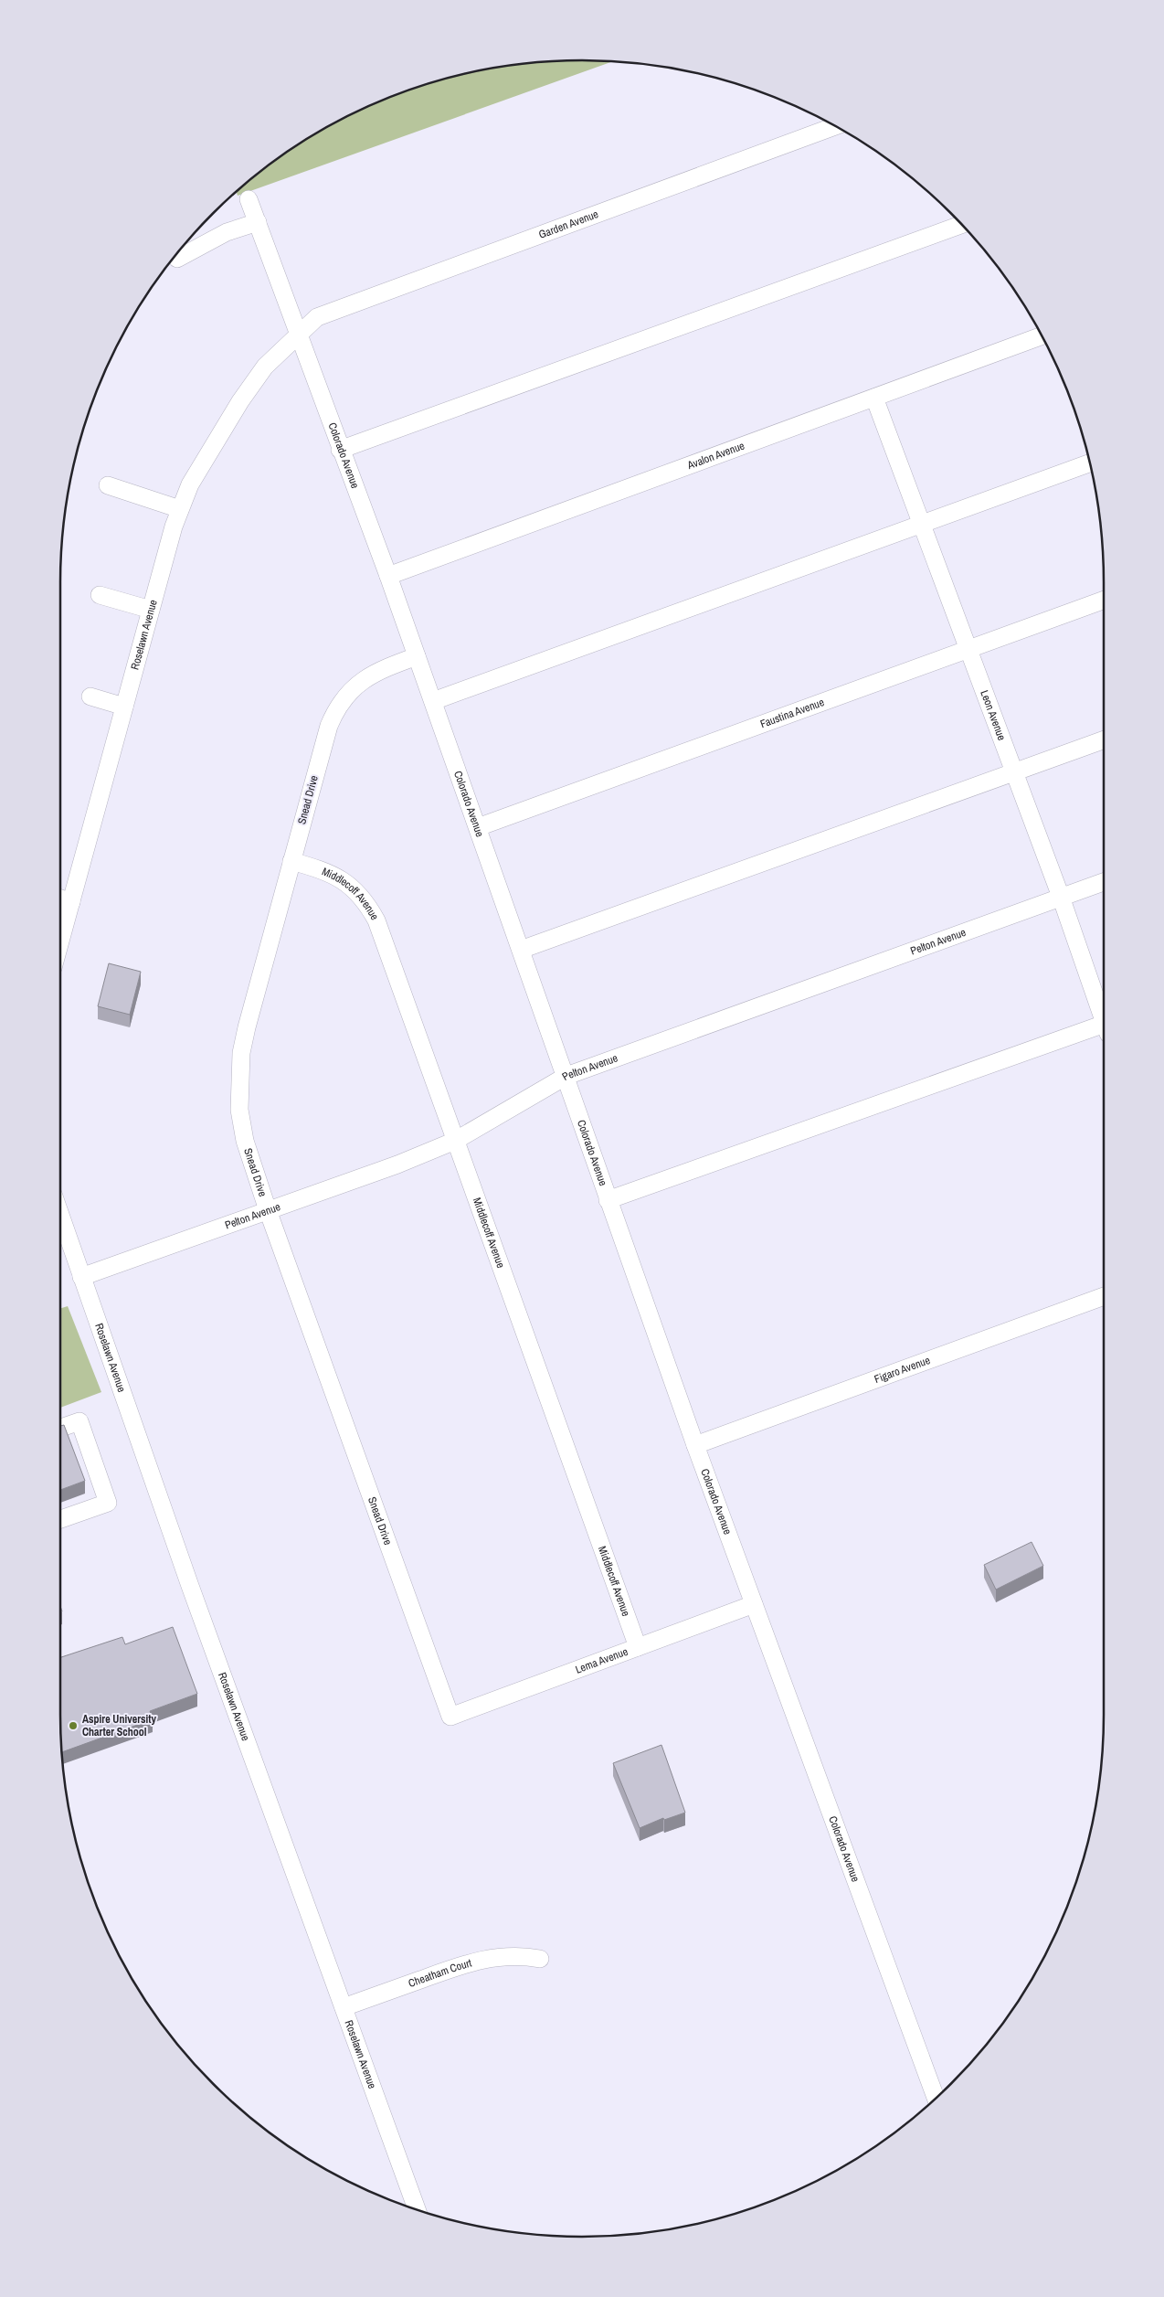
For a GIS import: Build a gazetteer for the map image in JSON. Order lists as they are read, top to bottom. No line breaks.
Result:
{"streets":{"street":["Garden Avenue","Colorado Avenue","Avalon Avenue","Roselawn Avenue","Faustina Avenue","Leon Avenue","Snead Drive","Middlecoff Avenue","Pelton Avenue","Figaro Avenue","Lema Avenue","Cheatham Court"]},"crossings":[["Garden Avenue","Colorado Avenue"],["Garden Avenue","Roselawn Avenue"],["Colorado Avenue","Avalon Avenue"],["Colorado Avenue","Roselawn Avenue"],["Colorado Avenue","Faustina Avenue"],["Colorado Avenue","Snead Drive"],["Colorado Avenue","Pelton Avenue"],["Colorado Avenue","Figaro Avenue"],["Colorado Avenue","Lema Avenue"],["Avalon Avenue","Leon Avenue"],["Roselawn Avenue","Pelton Avenue"],["Roselawn Avenue","Cheatham Court"],["Faustina Avenue","Leon Avenue"],["Leon Avenue","Pelton Avenue"],["Snead Drive","Middlecoff Avenue"],["Snead Drive","Pelton Avenue"],["Snead Drive","Lema Avenue"],["Middlecoff Avenue","Pelton Avenue"],["Middlecoff Avenue","Lema Avenue"]],"places":["Aspire University Charter School"]}
